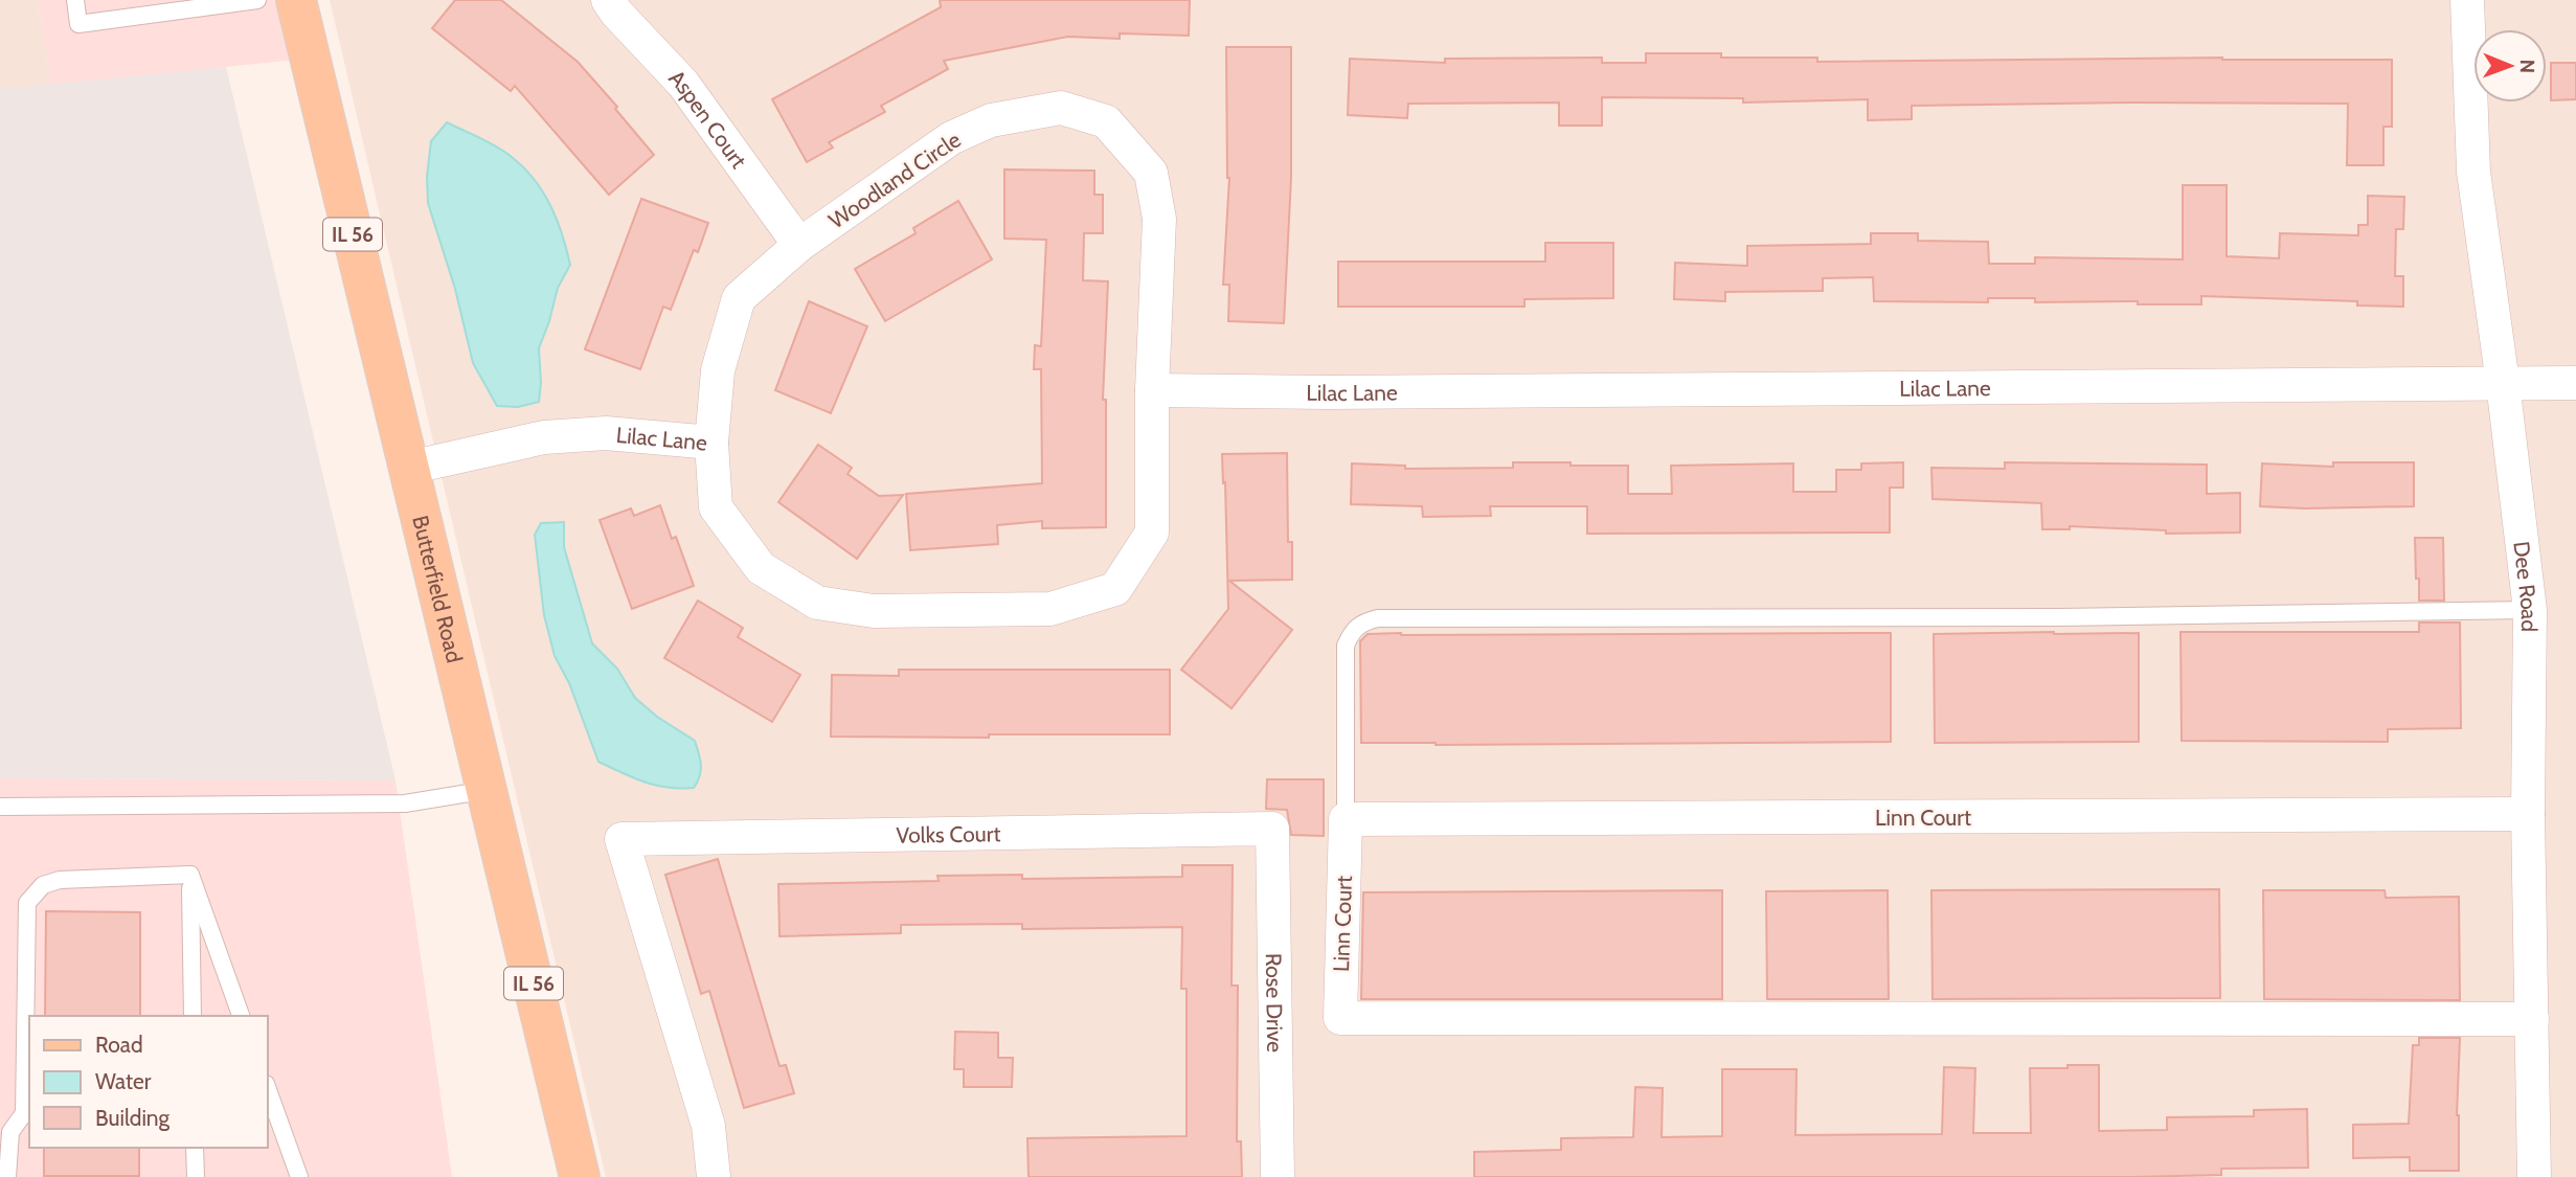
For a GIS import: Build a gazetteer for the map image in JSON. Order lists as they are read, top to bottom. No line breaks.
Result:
{"streets":{"main road":["IL 56","Butterfield Road"],"street":["Aspen Court","Woodland Circle","Lilac Lane","Dee Road","Linn Court","Volks Court","Rose Drive"]},"crossings":[["Aspen Court","Woodland Circle"],["Woodland Circle","Lilac Lane"],["Lilac Lane","Dee Road"],["Lilac Lane","Butterfield Road"],["Dee Road","Linn Court"],["Volks Court","Rose Drive"]],"legend":["Road","Water","Building"],"north":"right"}
